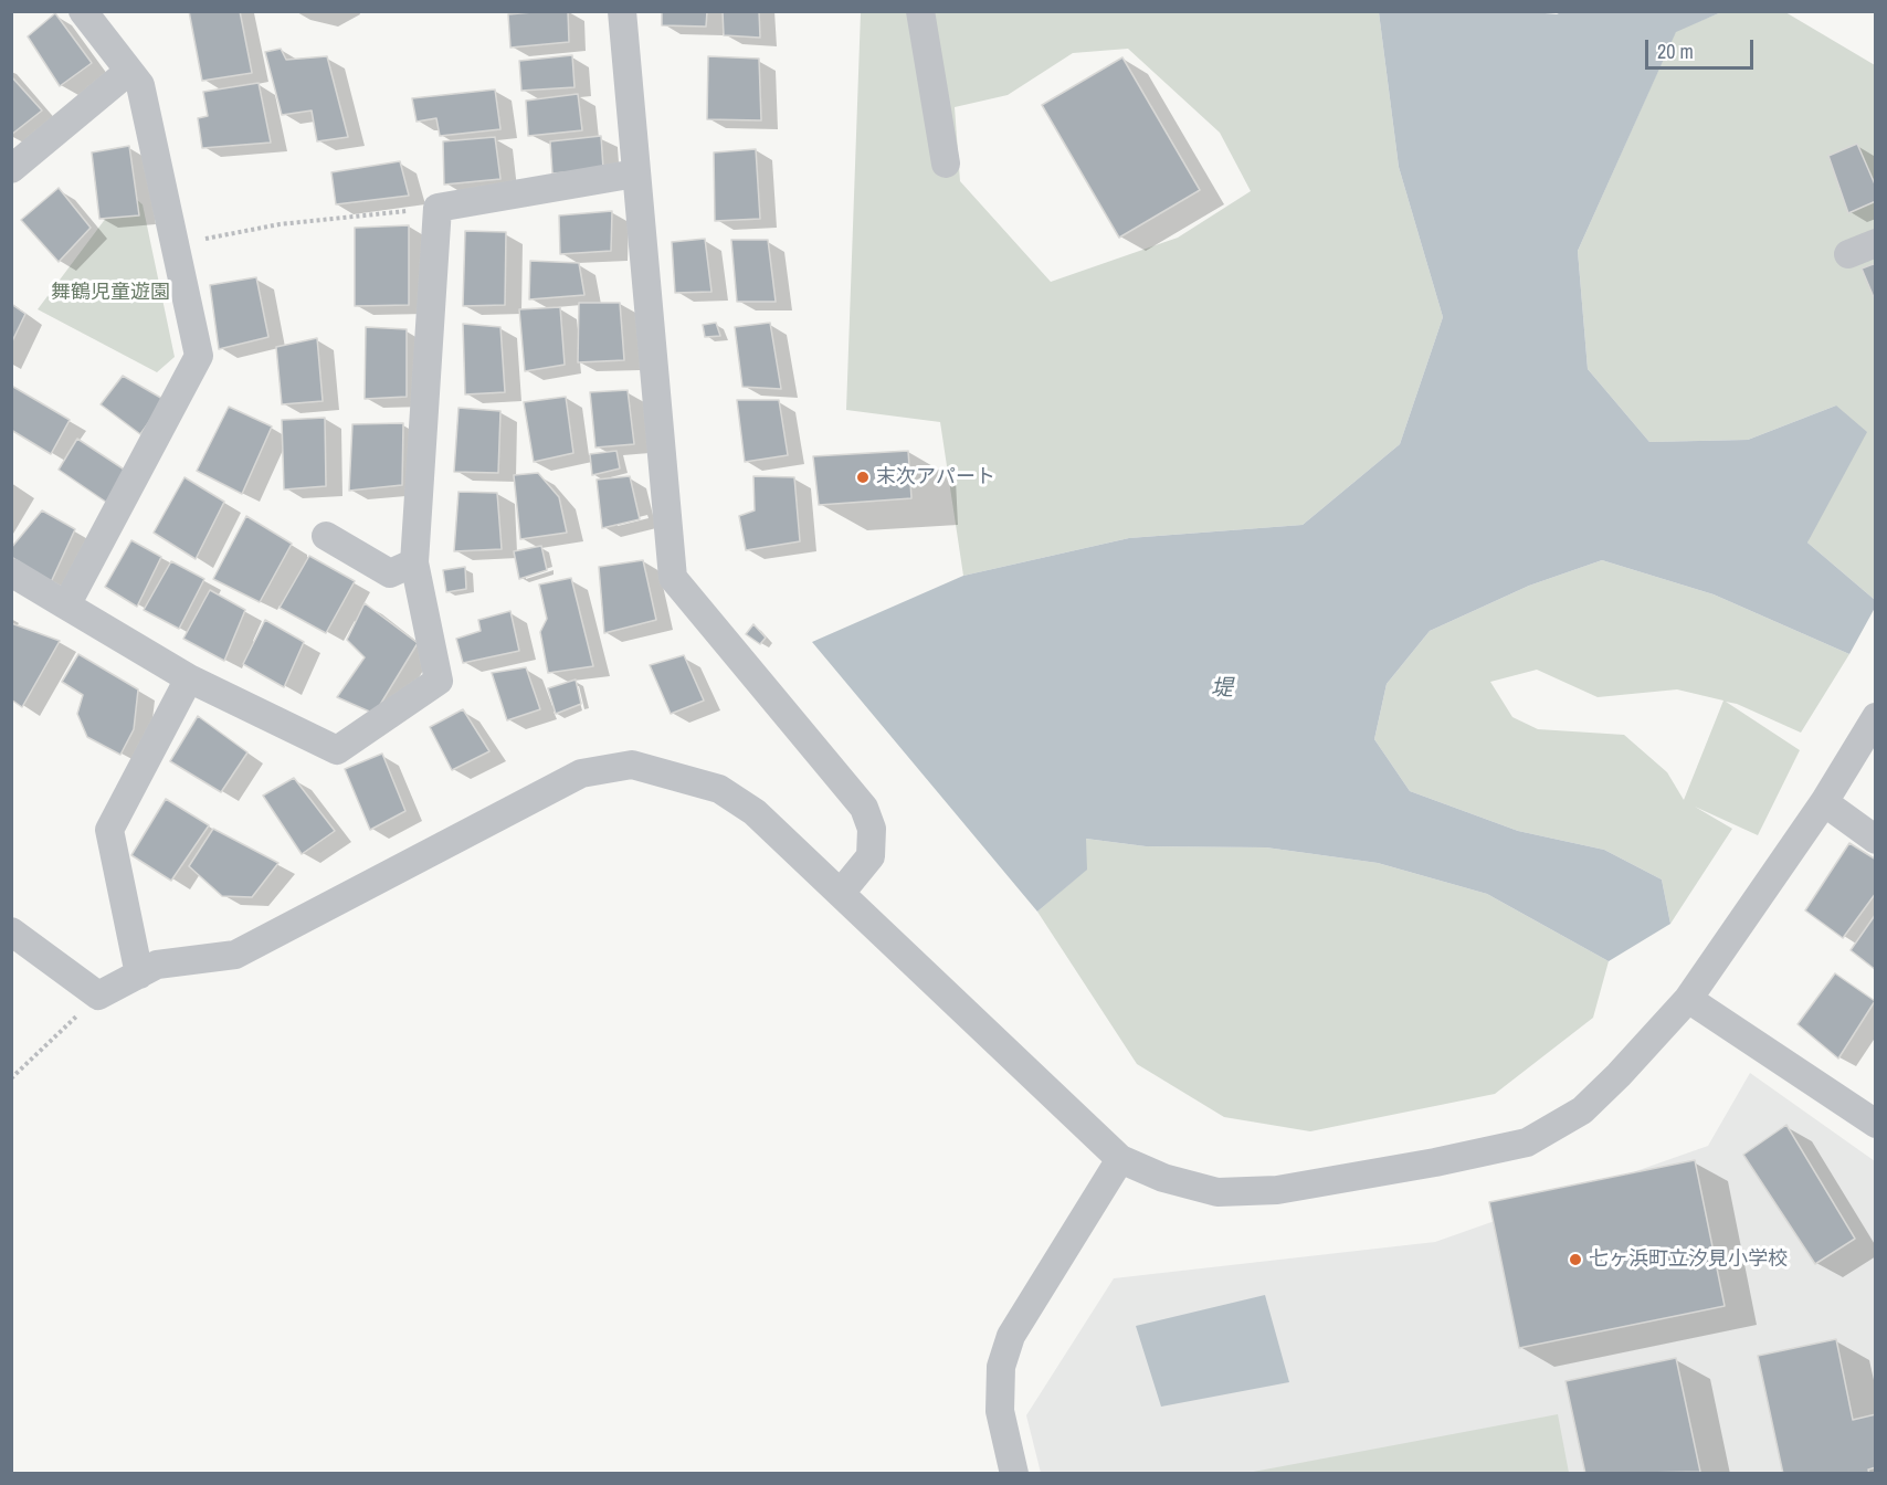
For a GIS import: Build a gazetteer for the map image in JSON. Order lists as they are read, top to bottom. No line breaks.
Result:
{"water":["堤"],"parks":["舞鶴児童遊園"],"places":["末次アパート","七ヶ浜町立汐見小学校"],"scale_bar":"20 m"}
